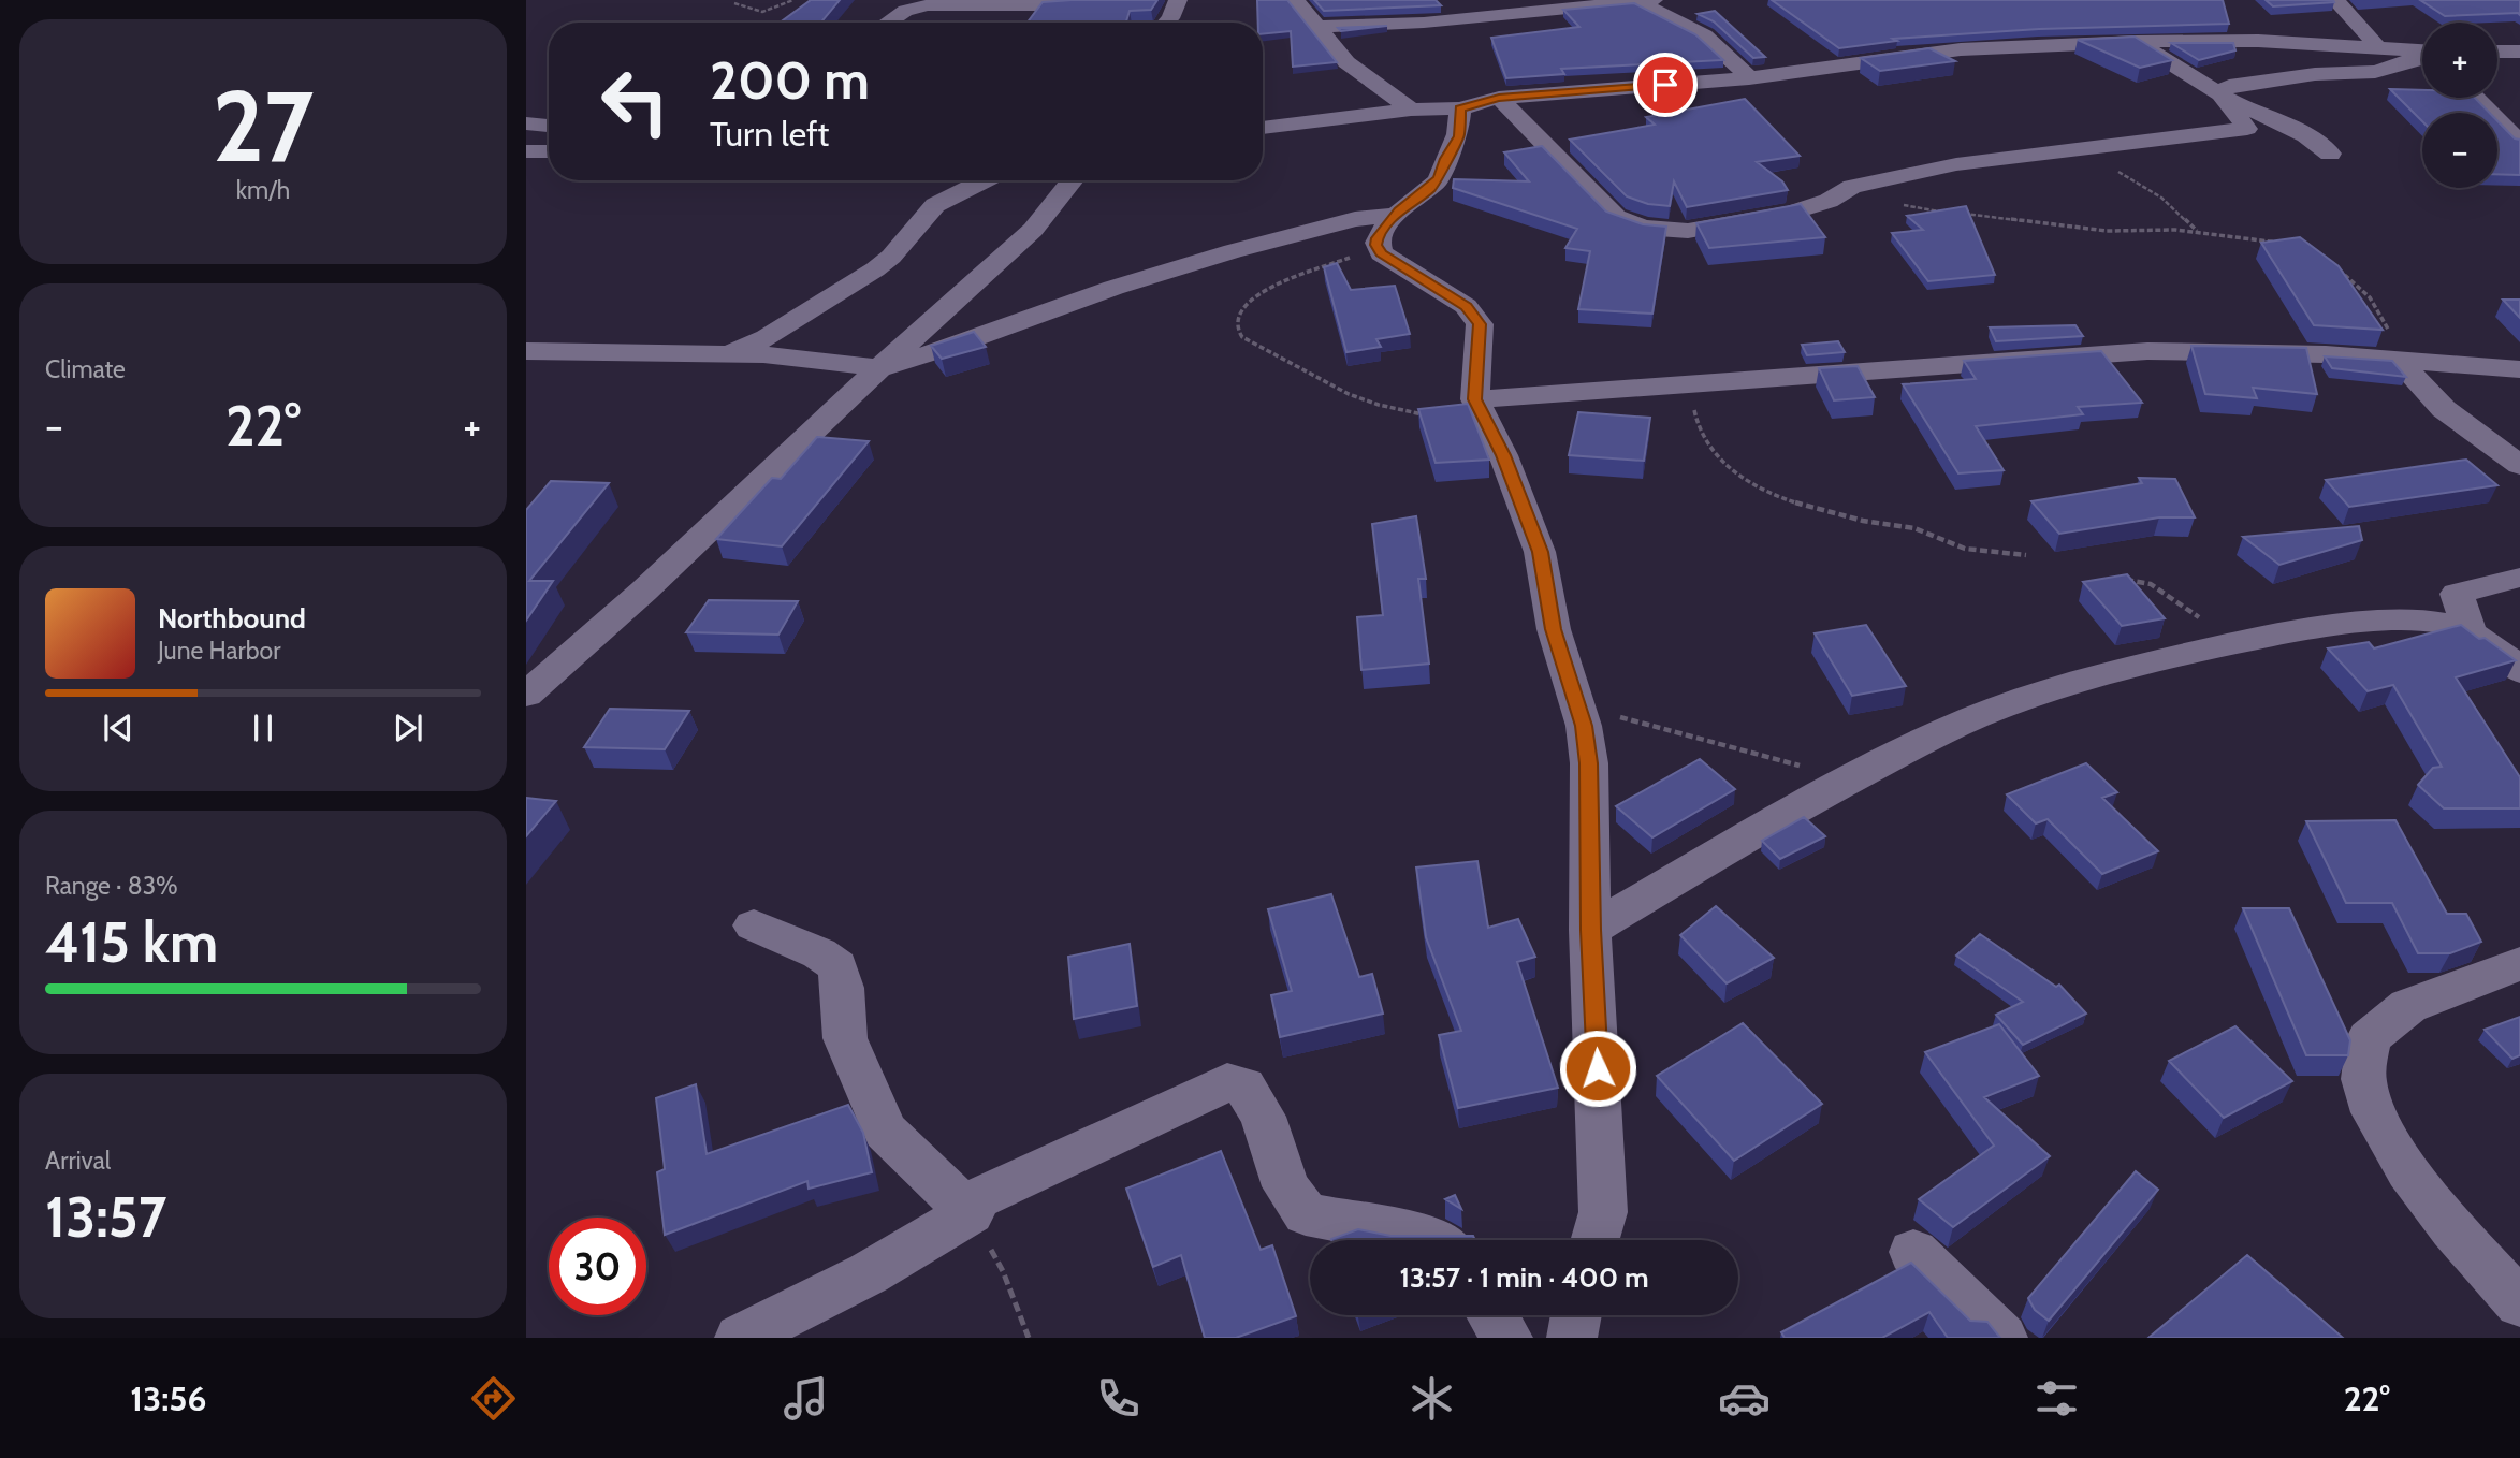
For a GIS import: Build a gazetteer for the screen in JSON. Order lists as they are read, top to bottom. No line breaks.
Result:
{"page":{"tile":[["27","km/h"],"Climate",["Range · 83%","415 km"],["Arrival","13:57"]],"map_buttons":["+","−"],"turn":["200 m","Turn left"],"heat":["−","22°","+"],"song":["Northbound","June Harbor"],"limit":"30","trip":"13:57 · 1 min · 400 m","tabs":["13:56","22°"]}}
